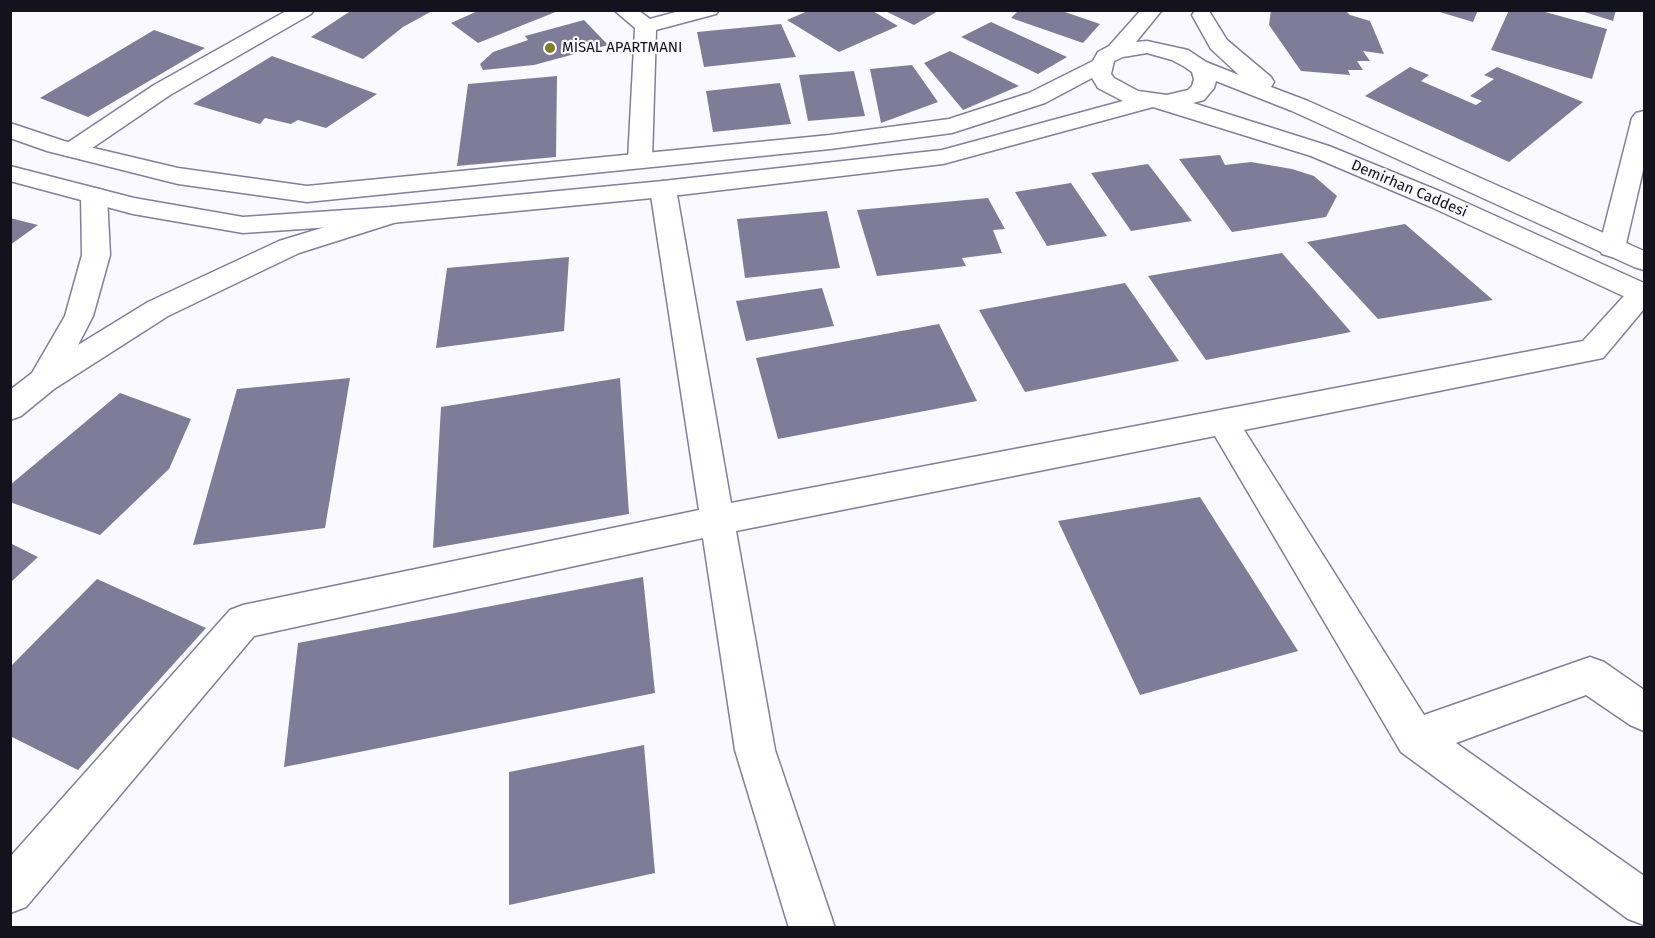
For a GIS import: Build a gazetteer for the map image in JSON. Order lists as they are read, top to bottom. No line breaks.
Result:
{"streets":{"street":["Demirhan Caddesi"]},"places":["MİSAL APARTMANI"]}
